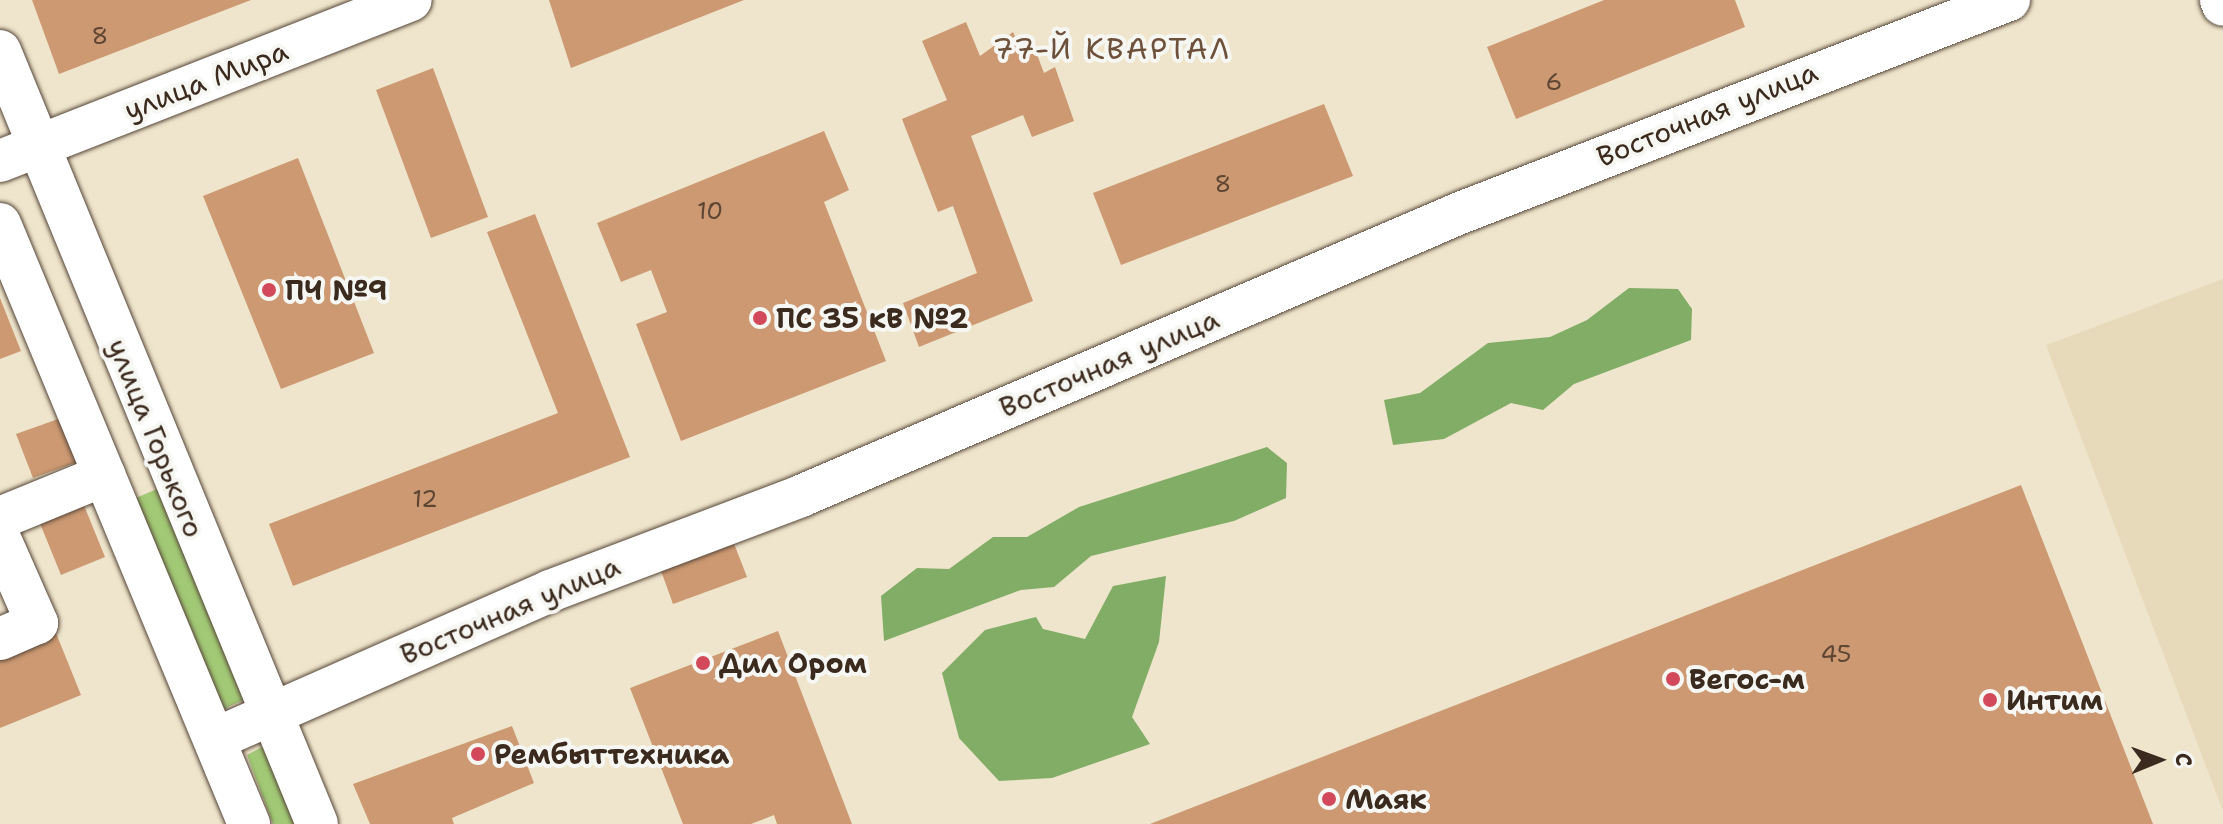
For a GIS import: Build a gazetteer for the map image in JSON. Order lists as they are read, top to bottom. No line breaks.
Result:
{"streets":{"street":["улица Мира","Восточная улица","улица Горького"]},"crossings":[["улица Мира","улица Горького"],["Восточная улица","улица Горького"]],"districts":["77-Й КВАРТАЛ"],"places":["ПЧ №9","ПС 35 кВ №2","Дил Ором","Вегос-м","Интим","Рембыттехника","Маяк"],"house_numbers":["8","6","8","10","12","45"],"north":"right"}
